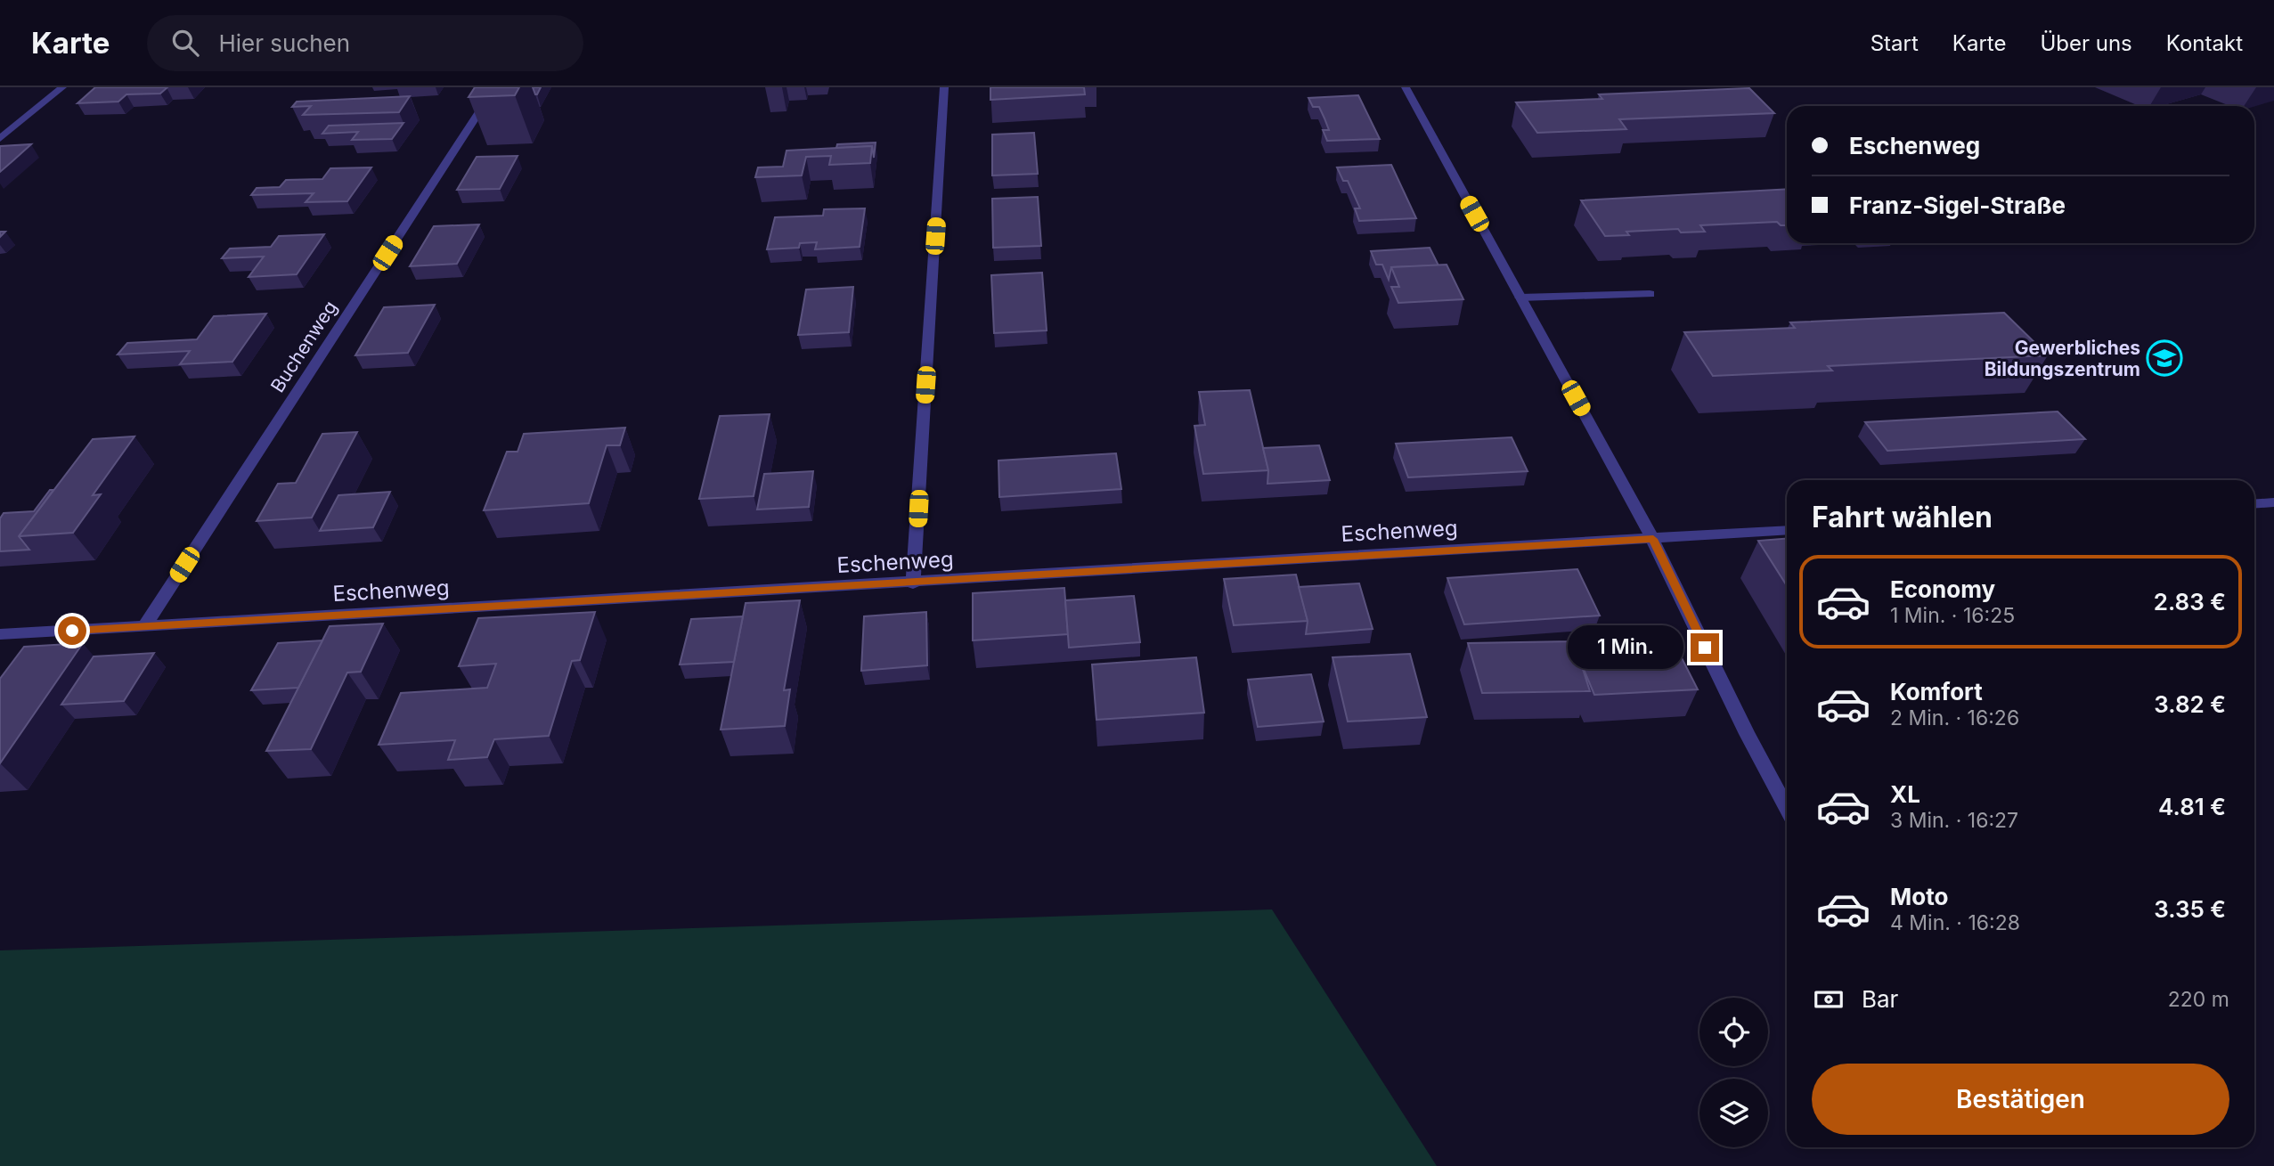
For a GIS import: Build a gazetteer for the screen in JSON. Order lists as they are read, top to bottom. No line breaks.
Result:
{"streets":{"street":["Buchenweg","Eschenweg"]},"crossings":[["Buchenweg","Eschenweg"]],"places":{"school or university":["Gewerbliches Bildungszentrum"]},"page":{"header":"Karte","search":"Hier suchen","nav":["Start","Karte","Über uns","Kontakt"],"banner":["Eschenweg","Franz-Sigel-Straße"],"heading":"Fahrt wählen","list":[{"name":"Economy","note":"1 Min. · 16:25","value":"2.83 €"},{"name":"Komfort","note":"2 Min. · 16:26","value":"3.82 €"},{"name":"XL","note":"3 Min. · 16:27","value":"4.81 €"},{"name":"Moto","note":"4 Min. · 16:28","value":"3.35 €"}],"bubble":"1 Min.","pay":["Bar","220 m"],"buttons":"Bestätigen"}}
